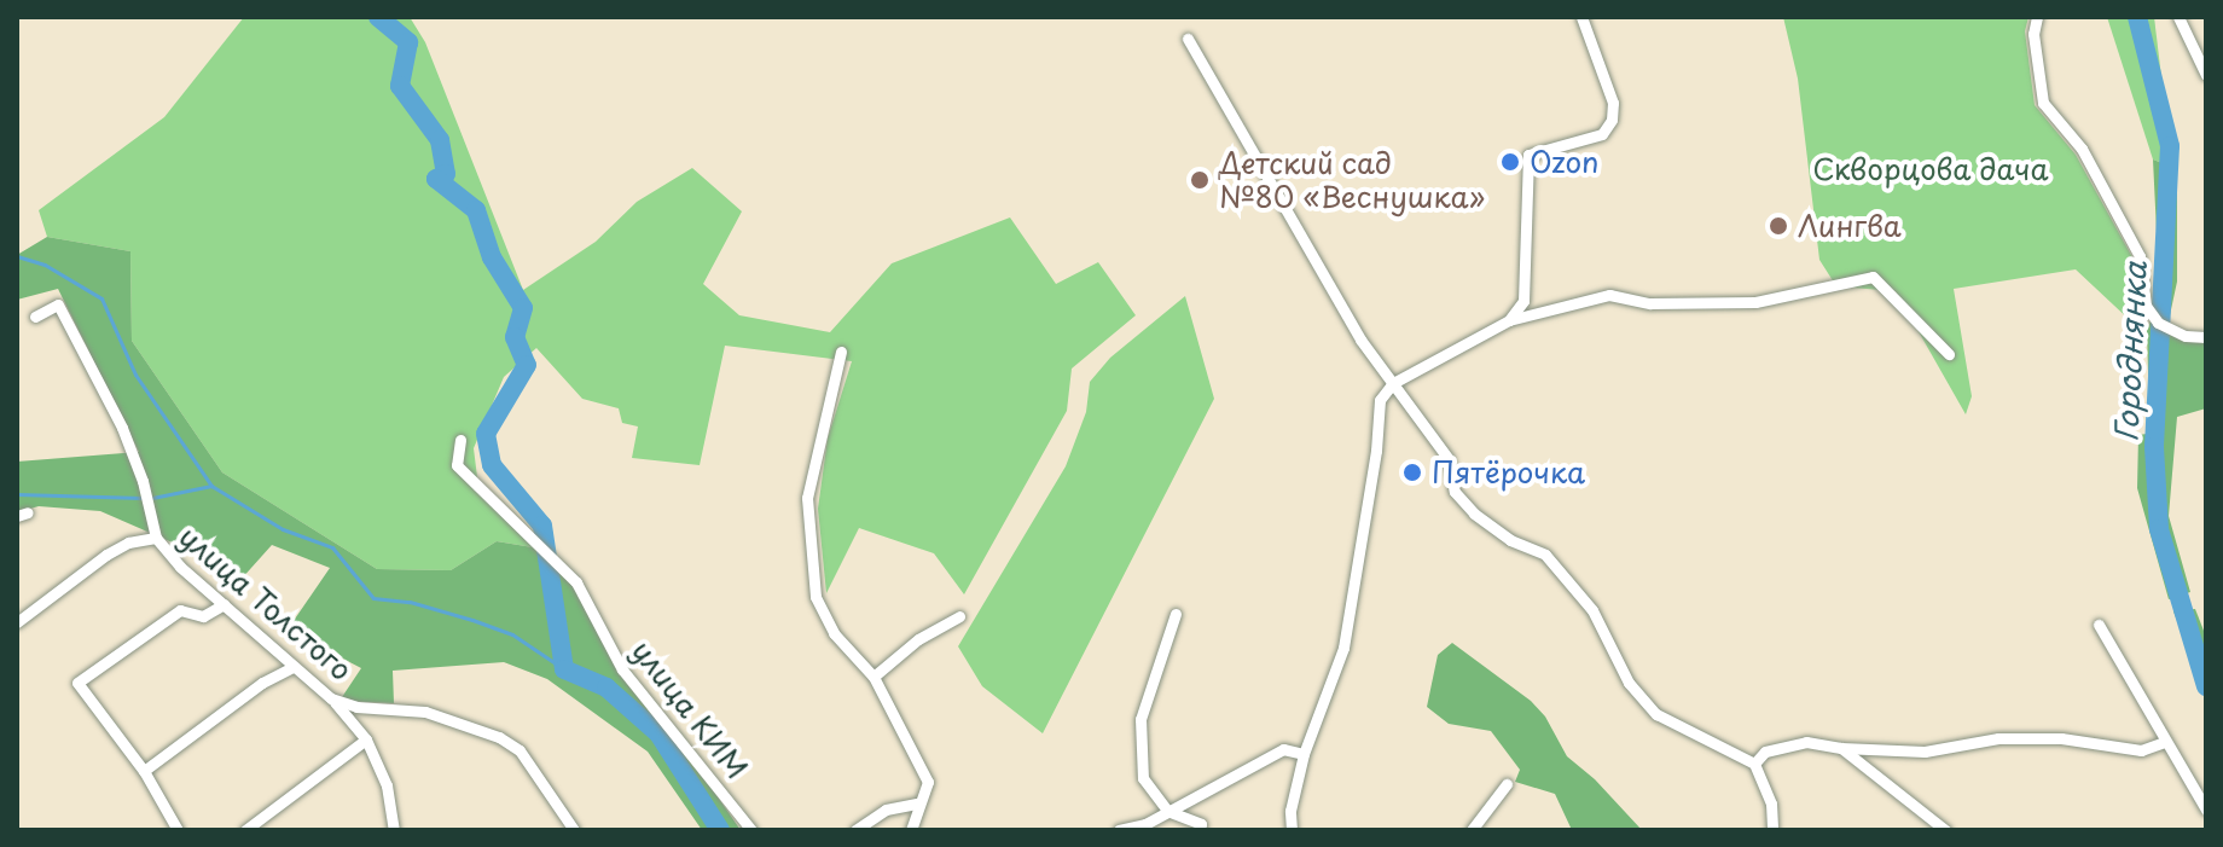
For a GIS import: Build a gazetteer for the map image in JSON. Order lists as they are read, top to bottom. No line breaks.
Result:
{"streets":{"street":["улица Толстого","улица КИМ"]},"water":["Городнянка"],"parks":["Скворцова дача"],"places":["Ozon","Детский сад №80 «Веснушка»","Лингва","Пятёрочка"]}
